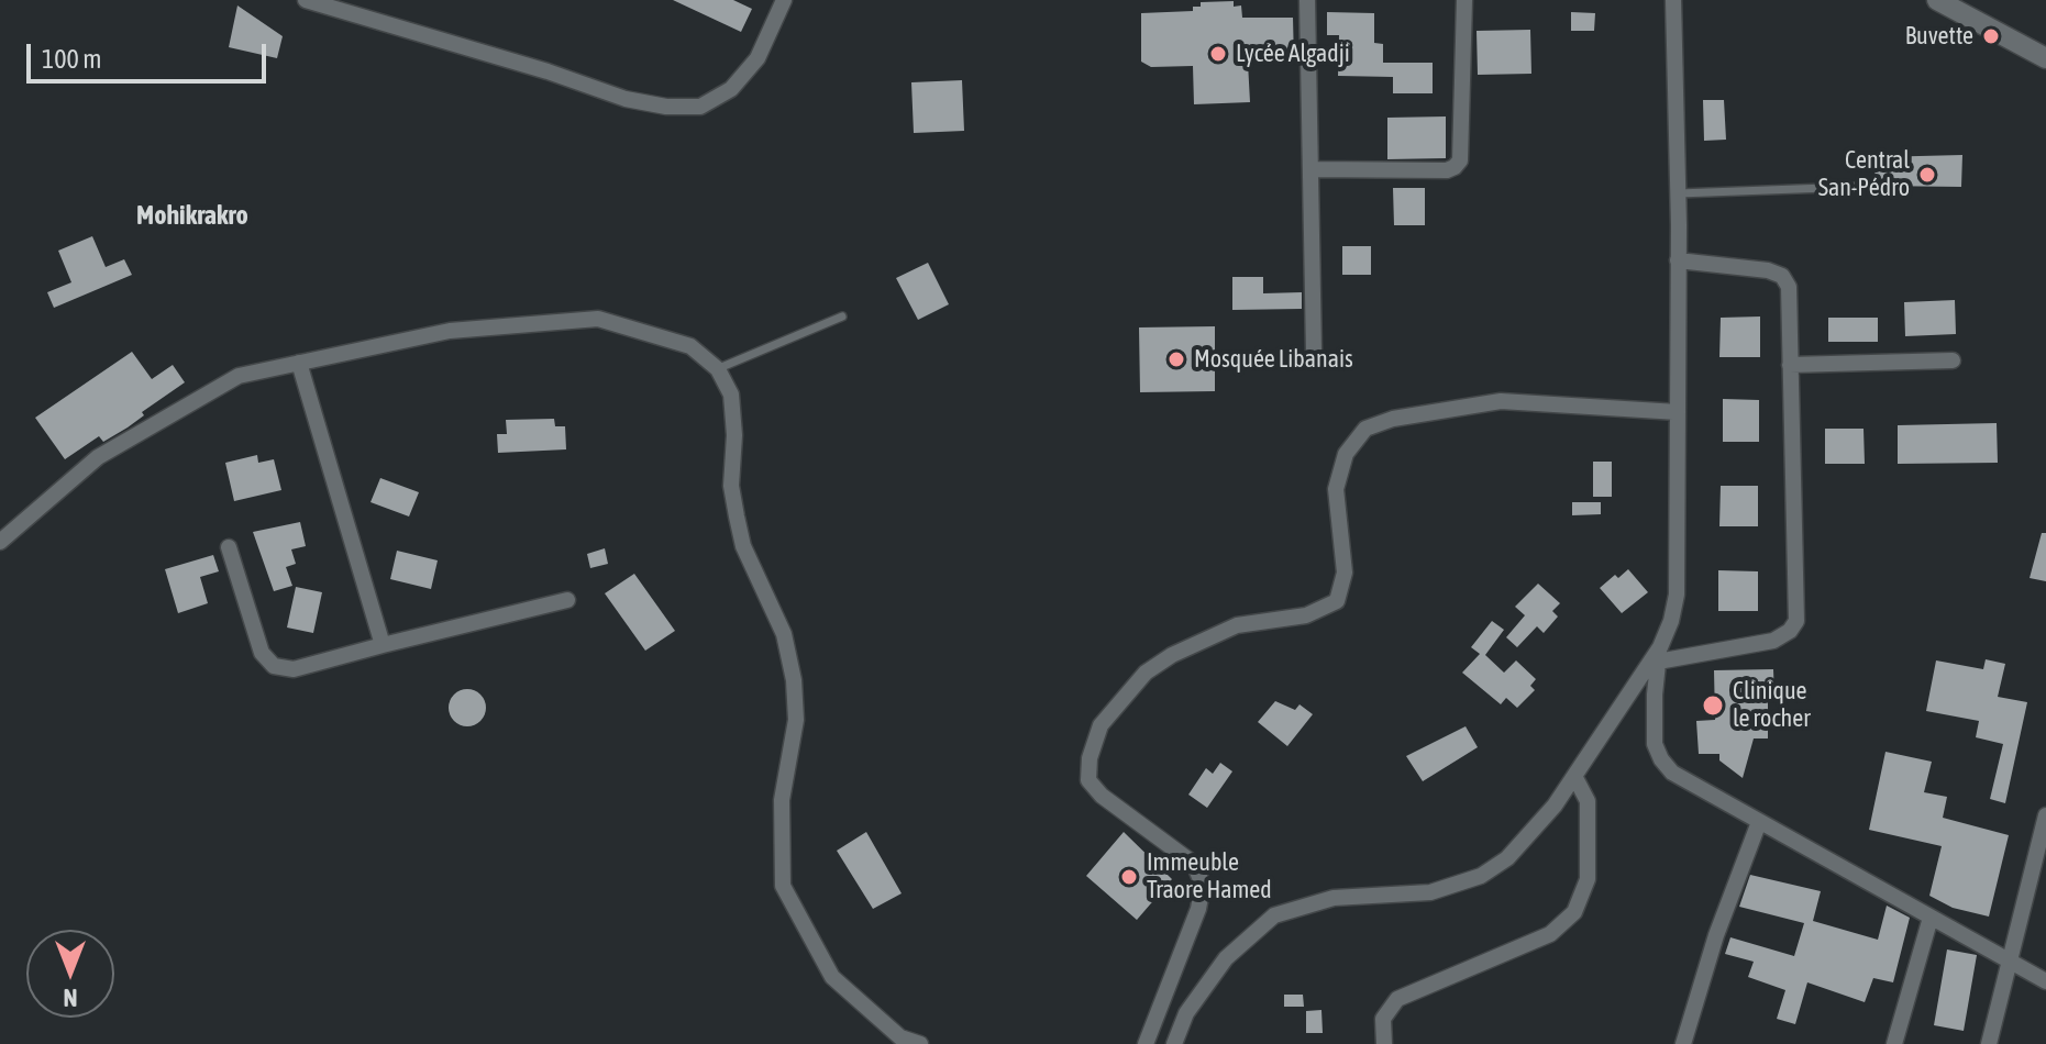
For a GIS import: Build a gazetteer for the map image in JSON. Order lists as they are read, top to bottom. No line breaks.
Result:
{"districts":["Mohikrakro"],"places":["Buvette","Lycée Algadji","Central San-Pédro","Mosquée Libanais","Clinique le rocher","Immeuble Traore Hamed"],"scale_bar":"100 m","north":"bottom"}
